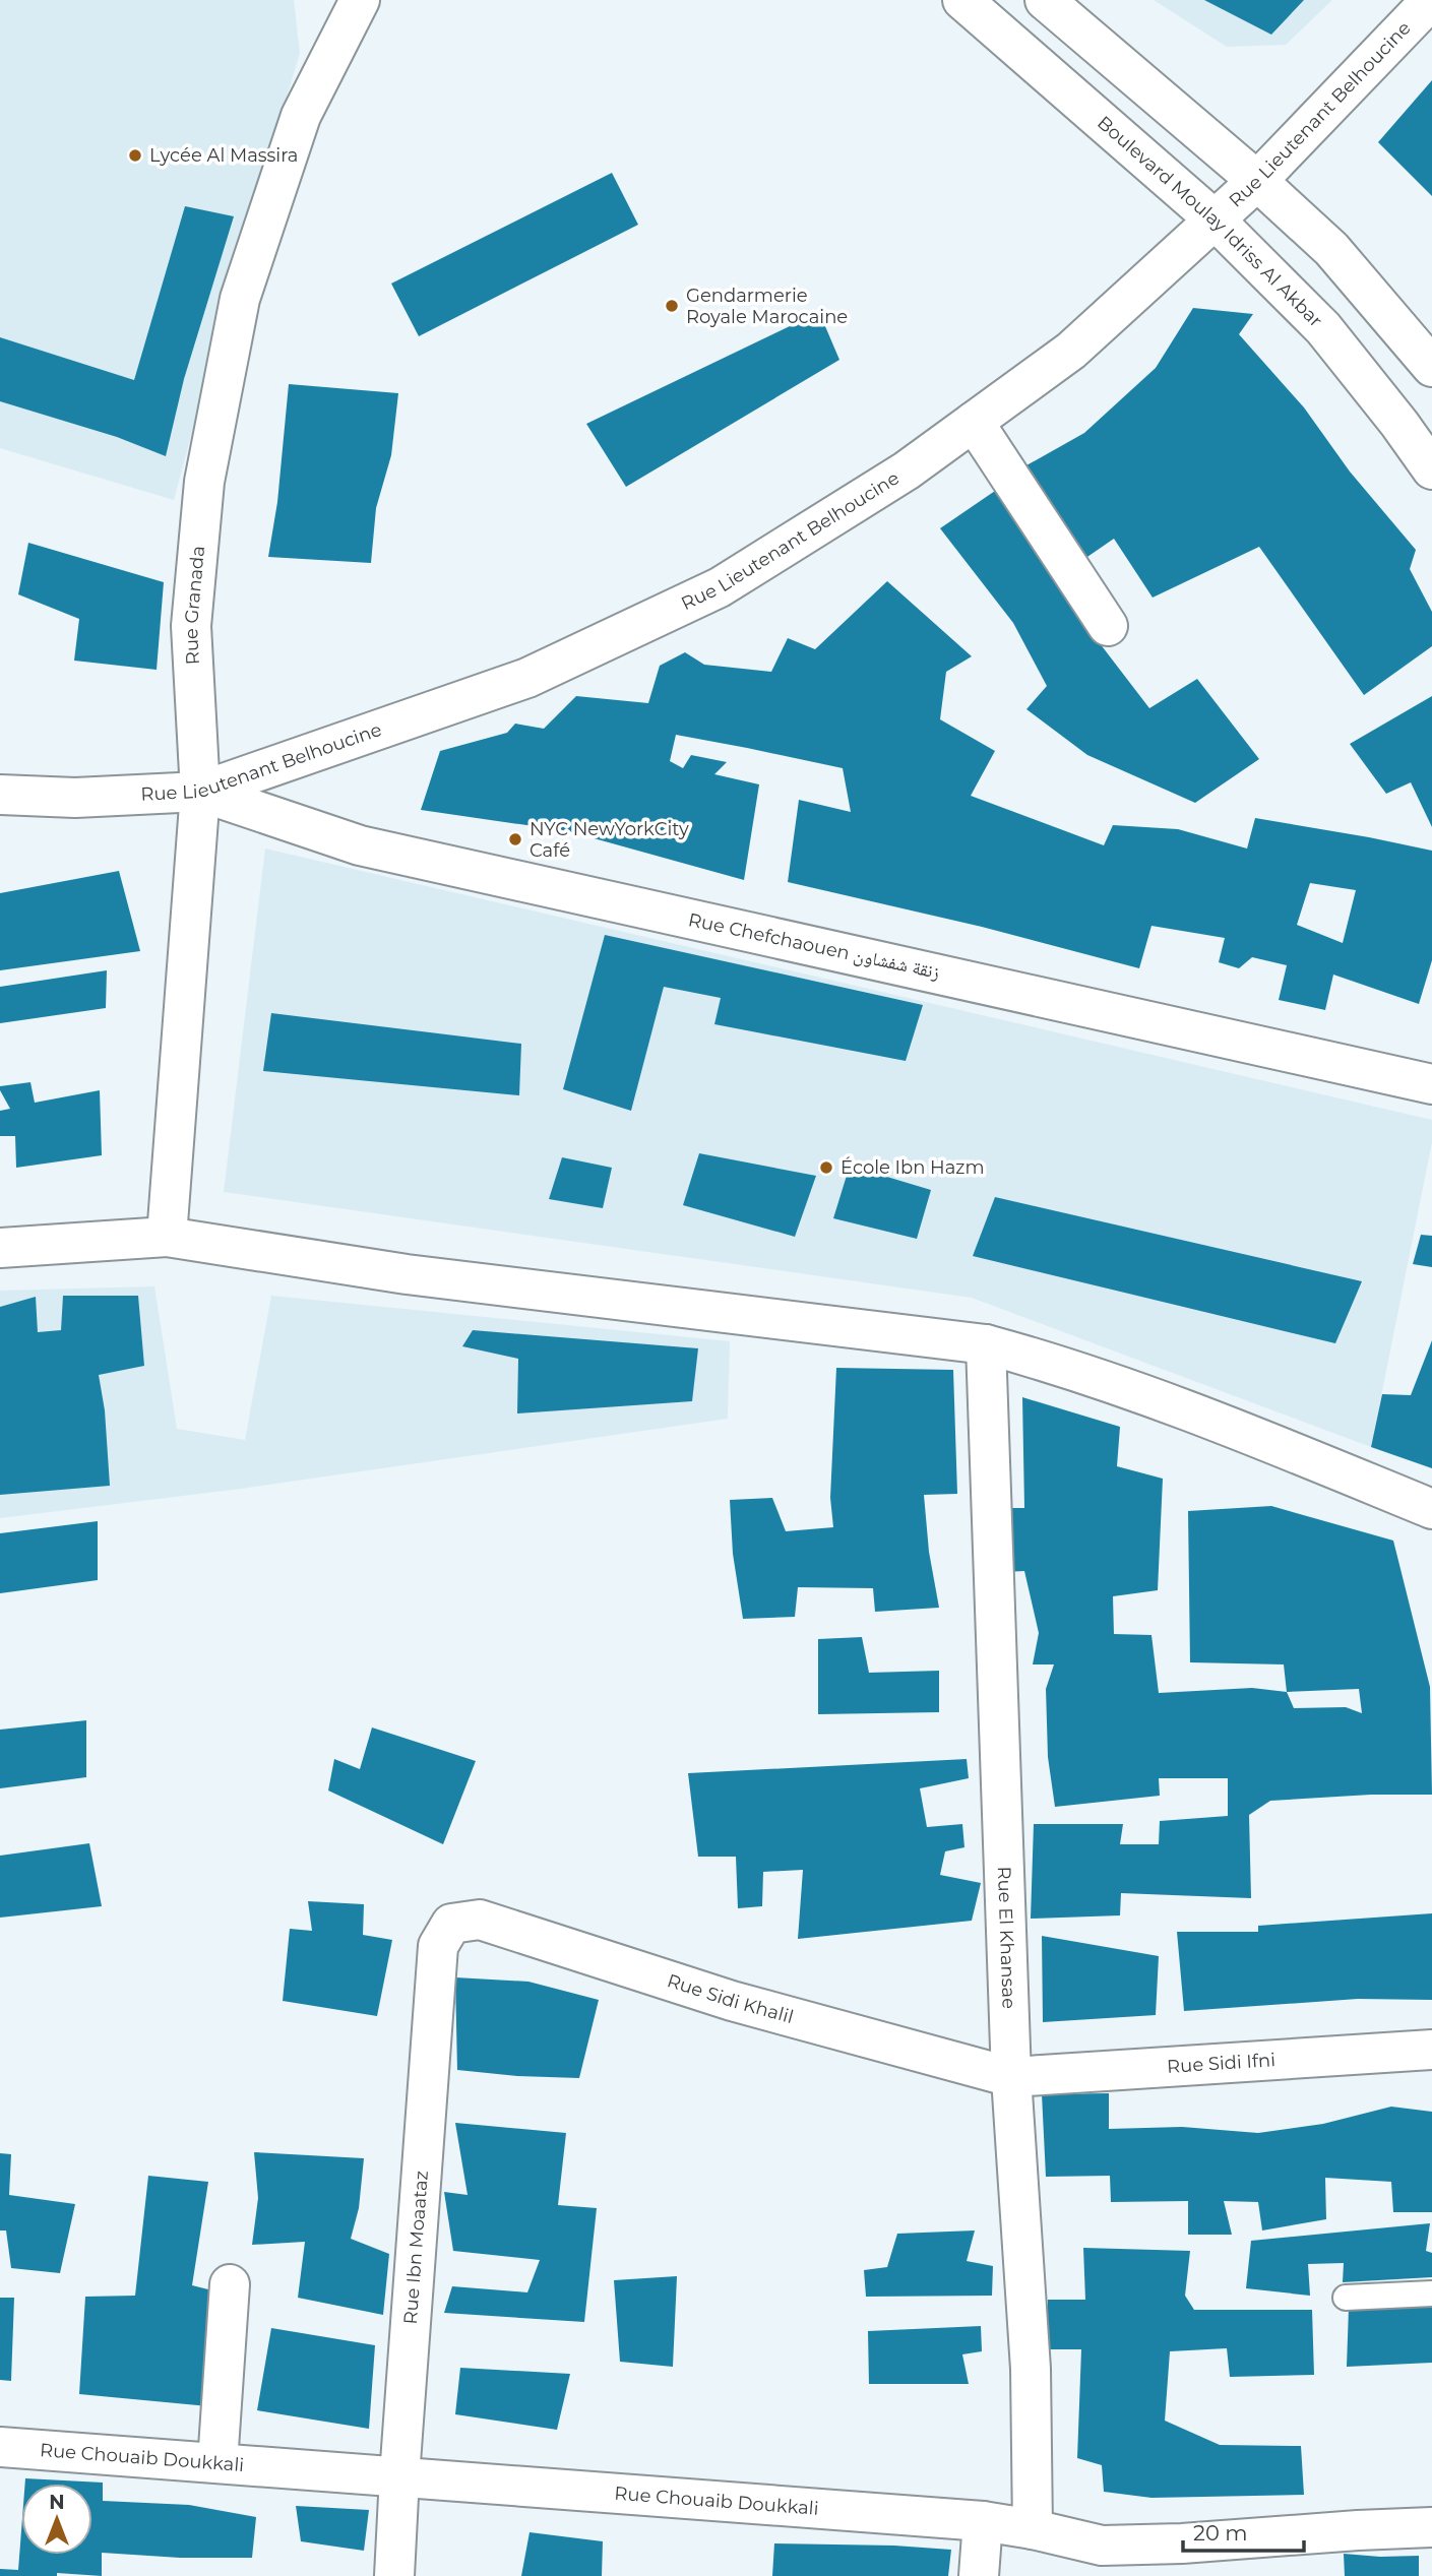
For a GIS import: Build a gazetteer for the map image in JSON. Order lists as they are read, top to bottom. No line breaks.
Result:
{"streets":{"street":["Rue Lieutenant Belhoucine","Boulevard Moulay Idriss Al Akbar","Rue Granada","Rue Chefchaouen زنقة شفشاون","Rue El Khansae","Rue Sidi Khalil","Rue Sidi Ifni","Rue Ibn Moaataz","Rue Chouaib Doukkali"]},"crossings":[["Rue Lieutenant Belhoucine","Boulevard Moulay Idriss Al Akbar"],["Rue Lieutenant Belhoucine","Rue Granada"],["Rue Lieutenant Belhoucine","Rue Chefchaouen زنقة شفشاون"],["Rue Granada","Rue Chefchaouen زنقة شفشاون"],["Rue El Khansae","Rue Sidi Khalil"],["Rue El Khansae","Rue Sidi Ifni"],["Rue El Khansae","Rue Chouaib Doukkali"],["Rue Sidi Khalil","Rue Sidi Ifni"],["Rue Sidi Khalil","Rue Ibn Moaataz"],["Rue Ibn Moaataz","Rue Chouaib Doukkali"]],"places":["Lycée Al Massira","Gendarmerie Royale Marocaine","NYC NewYorkCity Café","École Ibn Hazm"],"scale_bar":"20 m","north":"top"}
